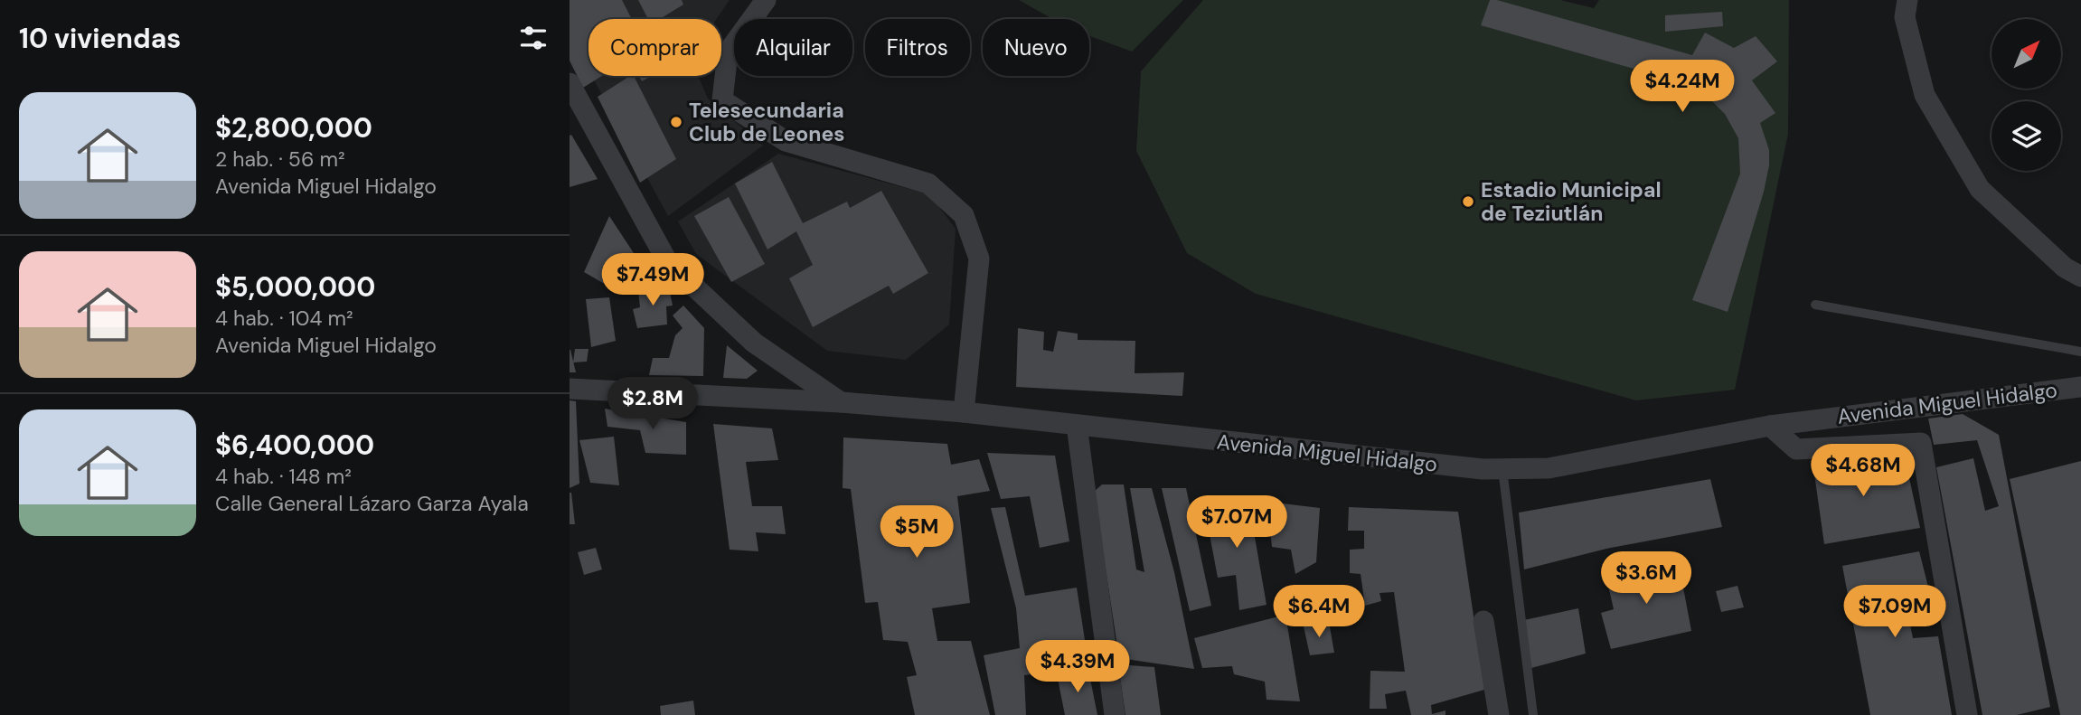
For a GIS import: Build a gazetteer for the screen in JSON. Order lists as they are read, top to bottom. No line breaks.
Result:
{"streets":{"street":["Avenida Miguel Hidalgo"]},"places":["Telesecundaria Club de Leones","Estadio Municipal de Teziutlán"],"north":"top right","page":{"heading":"10 viviendas","chip":["Comprar","Alquilar","Filtros","Nuevo"],"price":["$4.24M","$7.49M","$2.8M","$4.68M","$7.07M","$5M","$3.6M","$6.4M","$7.09M","$4.39M"],"list":[{"name":"$2,800,000","note":"2 hab. · 56 m² · Avenida Miguel Hidalgo"},{"name":"$5,000,000","note":"4 hab. · 104 m² · Avenida Miguel Hidalgo"},{"name":"$6,400,000","note":"4 hab. · 148 m² · Calle General Lázaro Garza Ayala"}]}}
